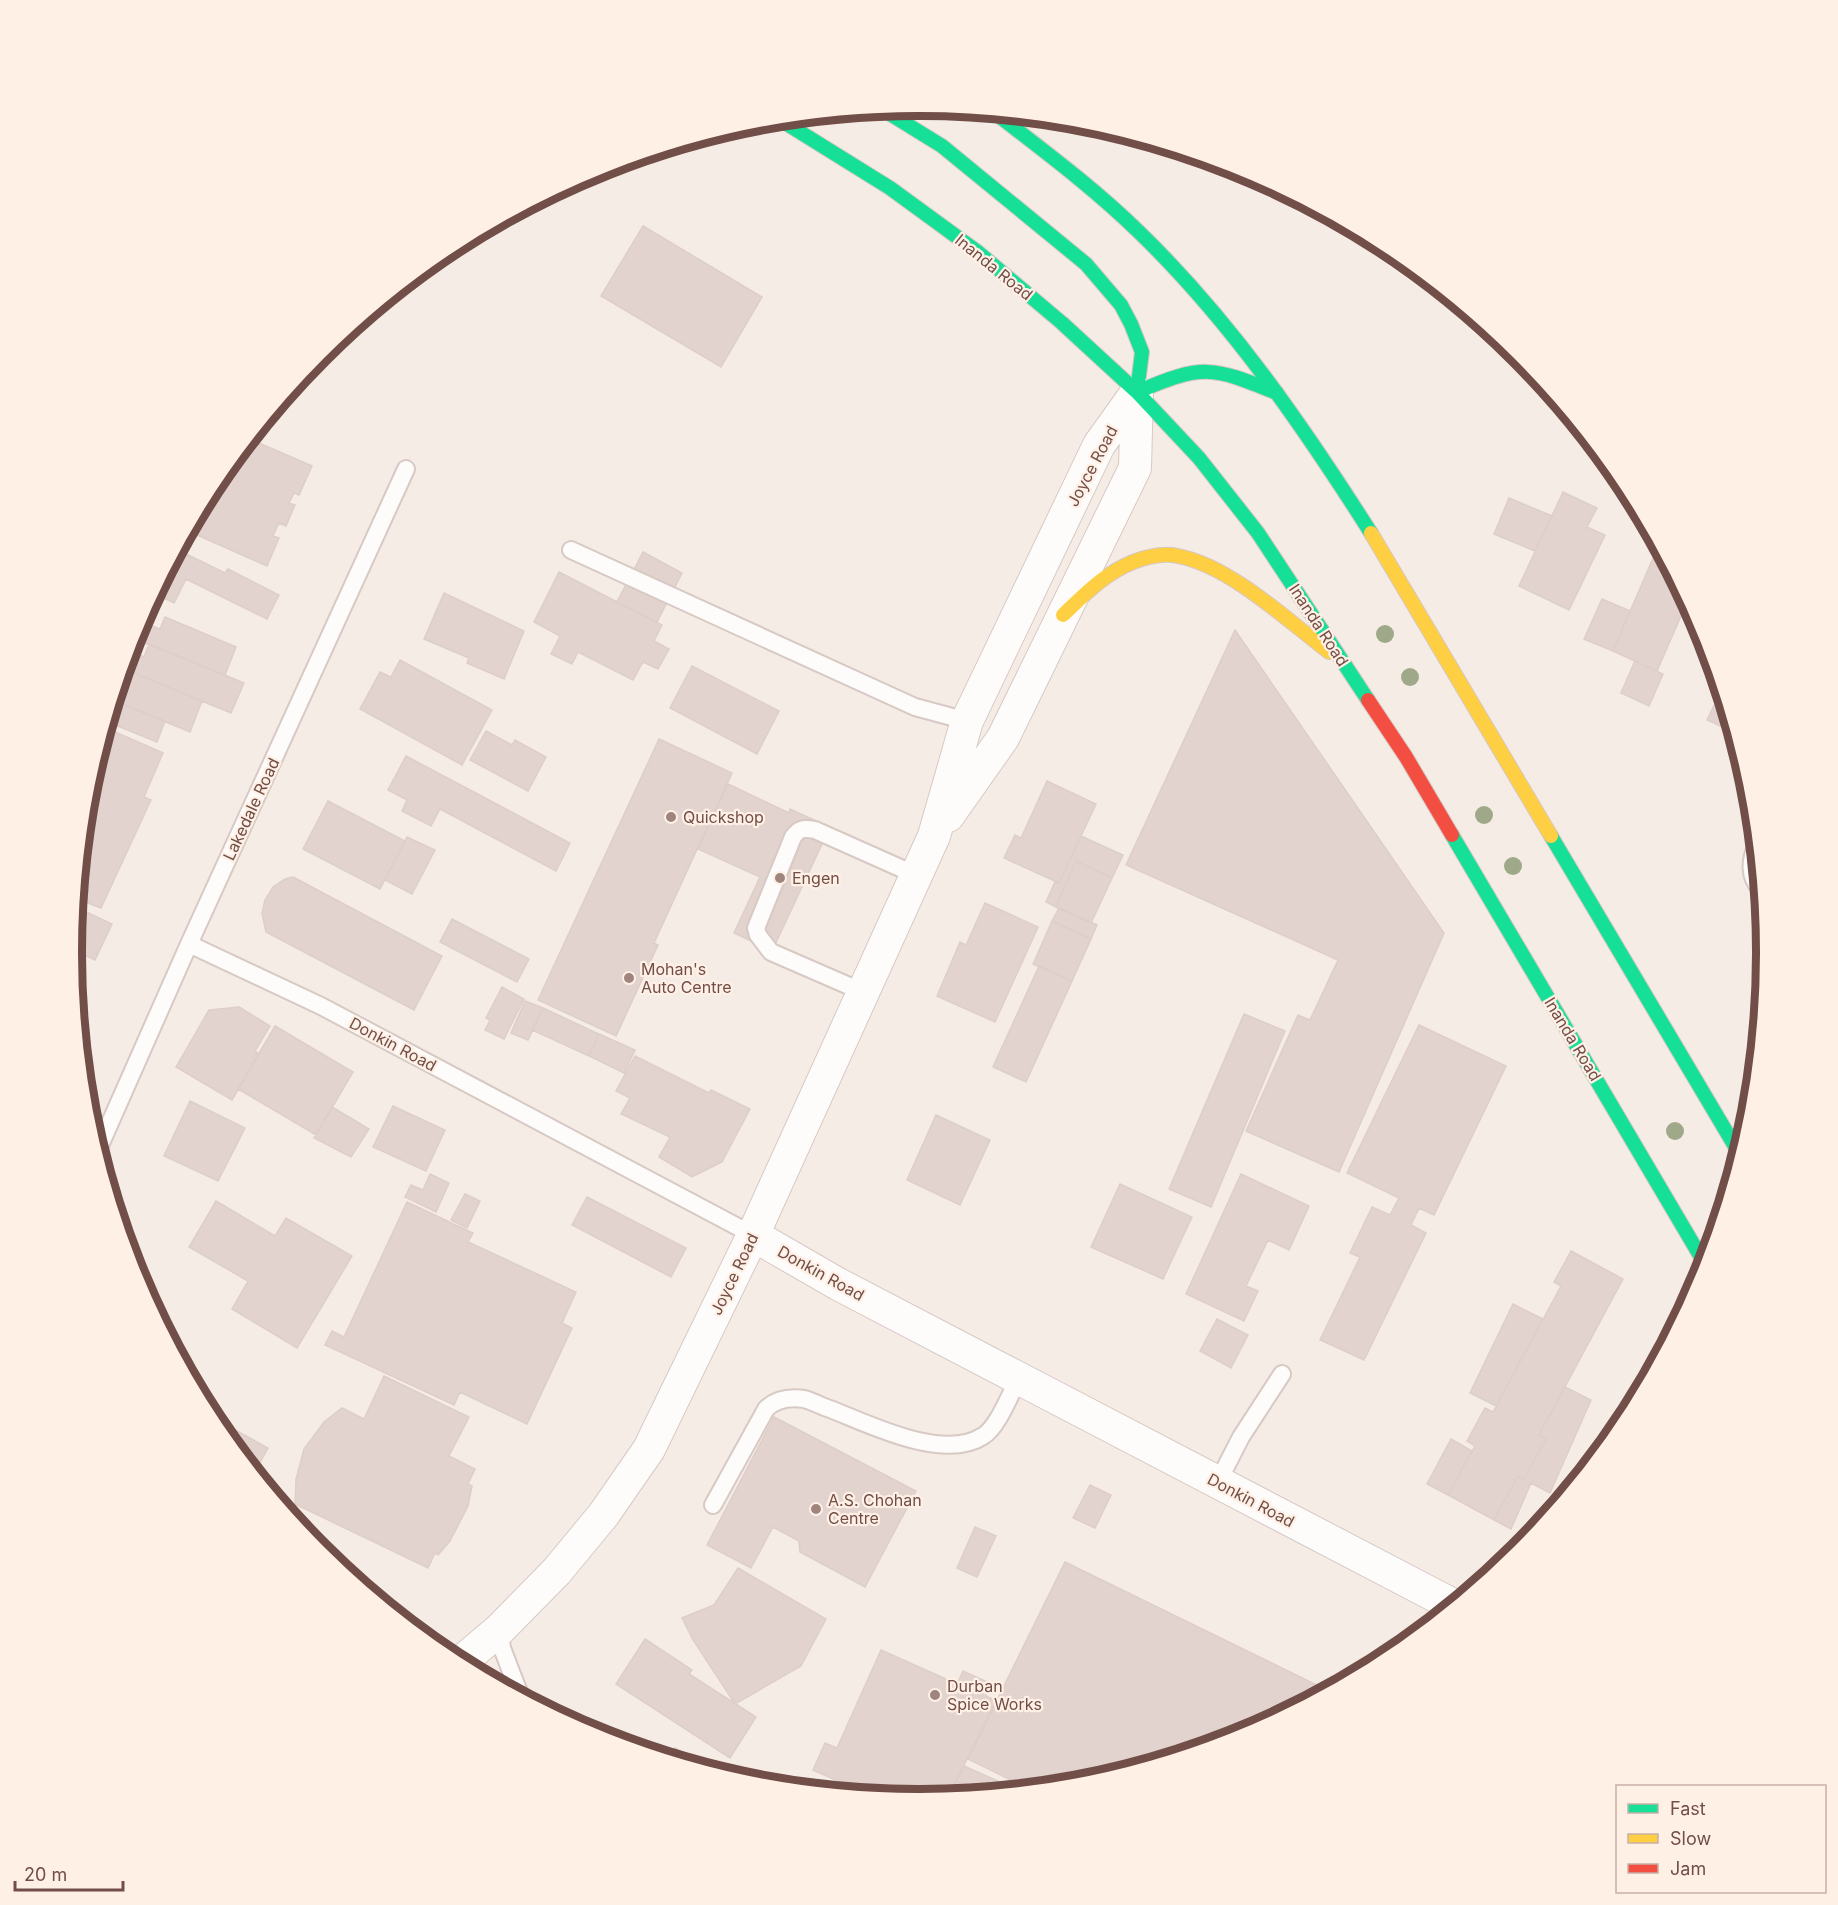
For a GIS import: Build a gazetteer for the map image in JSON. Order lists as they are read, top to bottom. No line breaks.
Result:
{"streets":{"main road":["Inanda Road"],"street":["Joyce Road","Donkin Road"],"lane":["Lakedale Road"]},"crossings":[["Inanda Road","Joyce Road"],["Joyce Road","Donkin Road"],["Lakedale Road","Donkin Road"]],"places":["Quickshop","Engen","Mohan's Auto Centre","A.S. Chohan Centre","Durban Spice Works"],"legend":["Fast","Slow","Jam"],"scale_bar":"20 m"}
